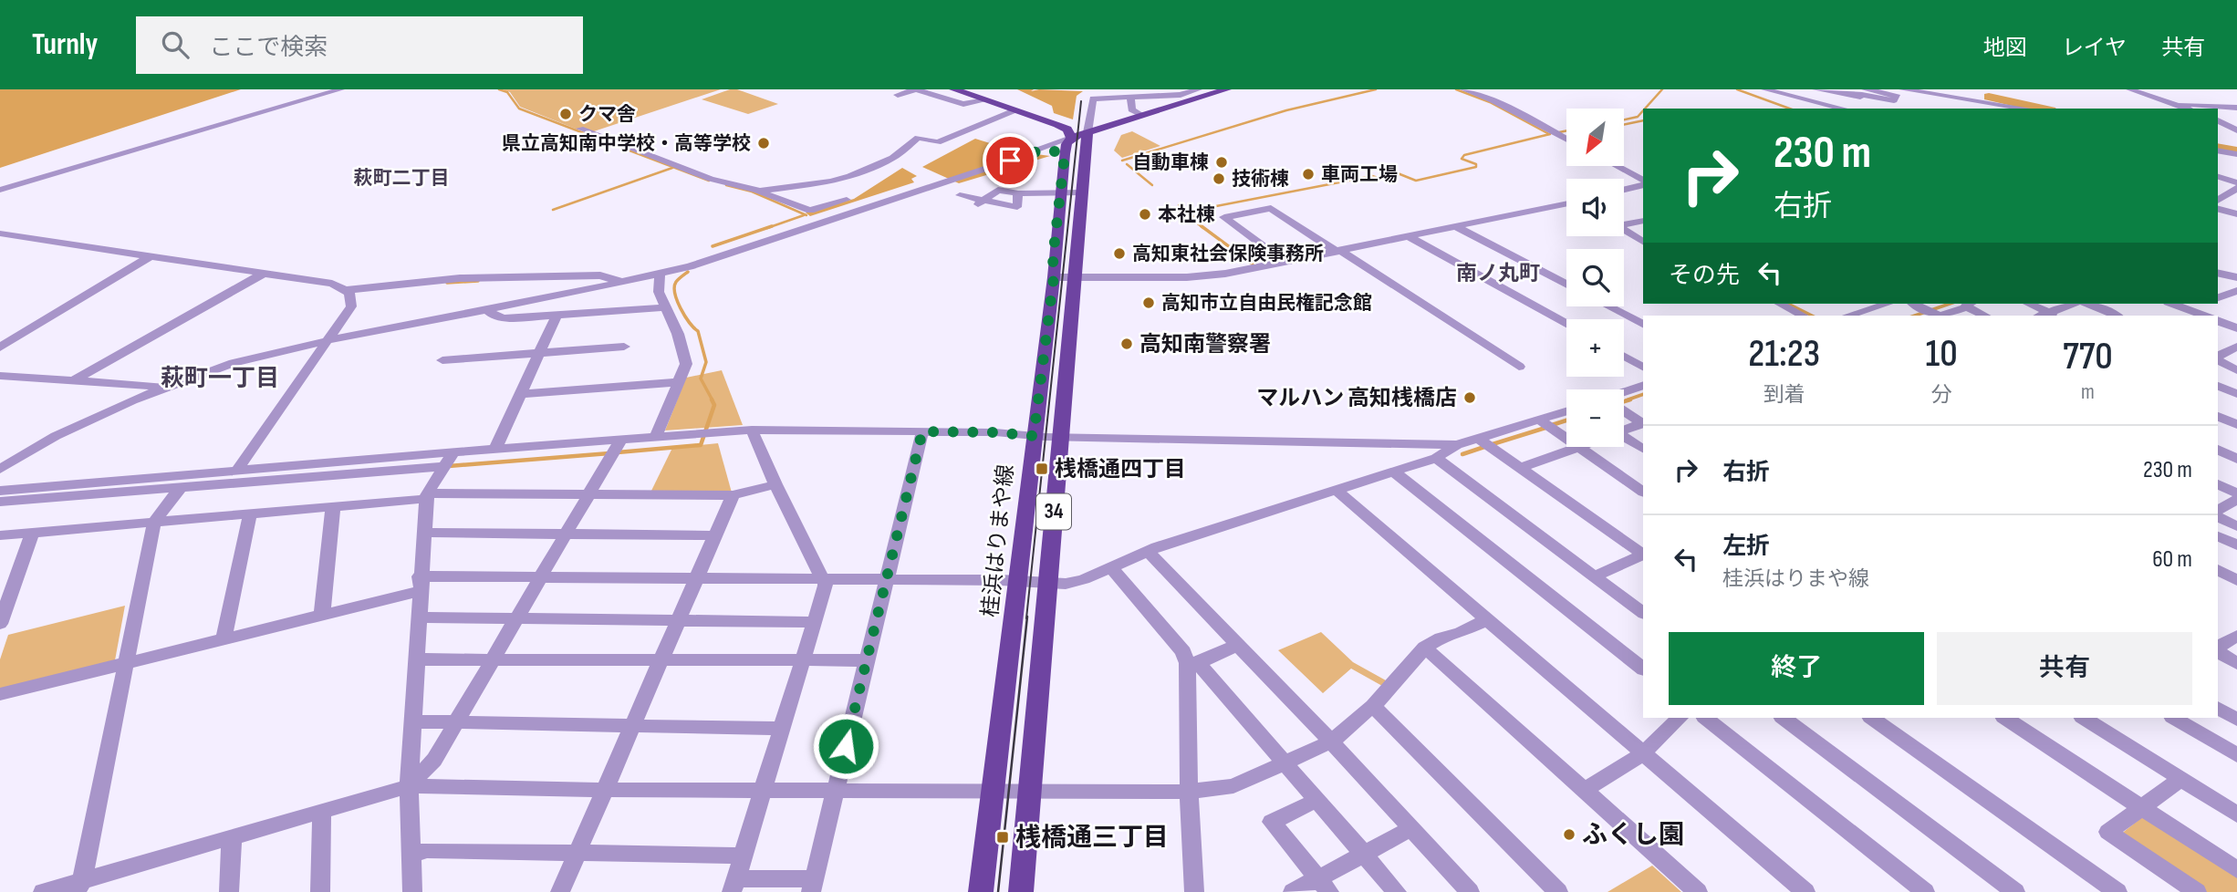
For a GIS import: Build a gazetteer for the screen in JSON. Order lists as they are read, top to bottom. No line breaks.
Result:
{"streets":{"main road":["34","桂浜はりまや線"]},"crossings":[["34","桂浜はりまや線"]],"districts":["萩町二丁目","南ノ丸町","萩町一丁目"],"places":{"other":["クマ舎","県立高知南中学校・高等学校","自動車棟","車両工場","技術棟","本社棟","高知東社会保険事務所","高知市立自由民権記念館","高知南警察署","マルハン 高知桟橋店","ふくし園"],"transit":["桟橋通四丁目","桟橋通三丁目"]},"north":"bottom left","page":{"header":"Turnly","search":"ここで検索","nav":["地図","レイヤ","共有"],"map_buttons":["+","−"],"turn":["230 m","右折"],"then":"その先","eta":["21:23","到着","10","分","770","m"],"list":[{"name":"右折","value":"230 m"},{"name":"左折","note":"桂浜はりまや線","value":"60 m"}],"buttons":["終了","共有"]}}
